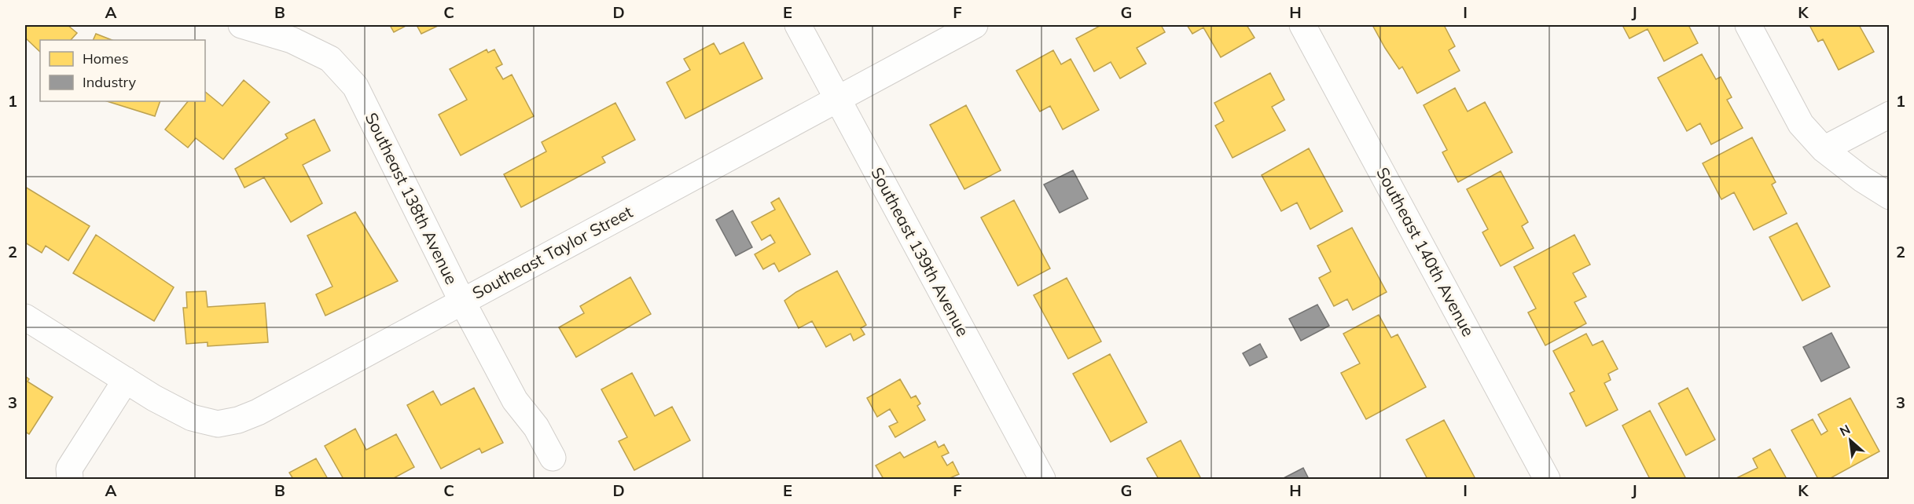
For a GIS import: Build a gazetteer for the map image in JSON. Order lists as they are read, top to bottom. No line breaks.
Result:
{"streets":{"street":["Southeast 138th Avenue","Southeast 139th Avenue","Southeast 140th Avenue","Southeast Taylor Street"]},"crossings":[["Southeast 138th Avenue","Southeast Taylor Street"],["Southeast 139th Avenue","Southeast Taylor Street"]],"legend":["Homes","Industry"],"north":"top left","grid":{"columns":["A","B","C","D","E","F","G","H","I","J","K"],"rows":["1","2","3"]}}
